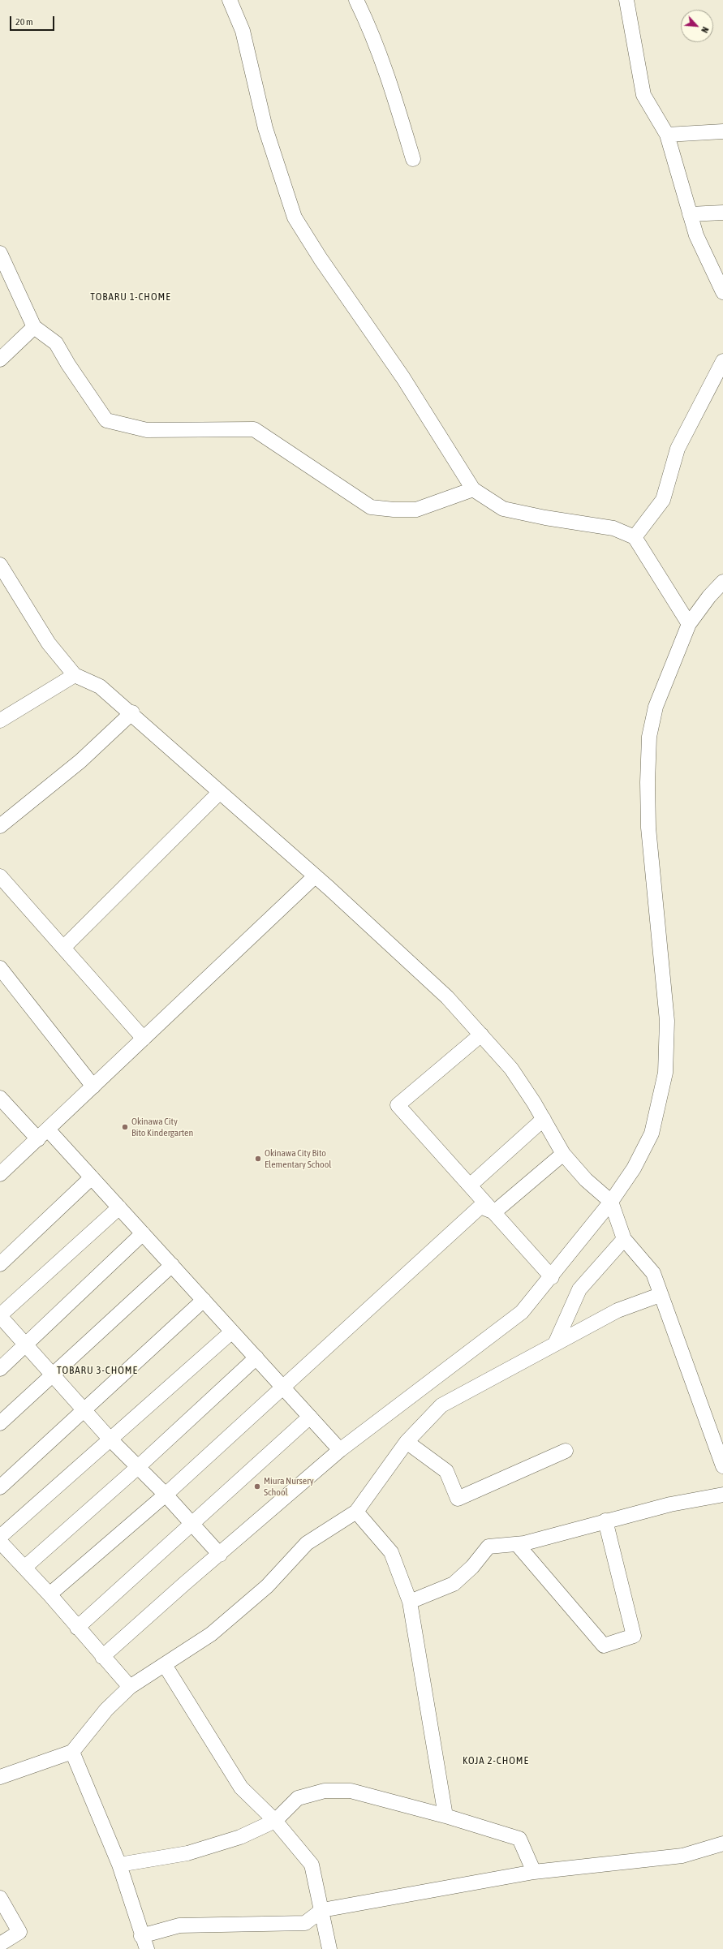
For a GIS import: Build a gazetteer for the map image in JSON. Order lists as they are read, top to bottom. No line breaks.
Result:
{"districts":["TOBARU 1-CHOME","TOBARU 3-CHOME","KOJA 2-CHOME"],"places":["Okinawa City Bito Kindergarten","Okinawa City Bito Elementary School","Miura Nursery School"],"scale_bar":"20 m","north":"bottom right"}
